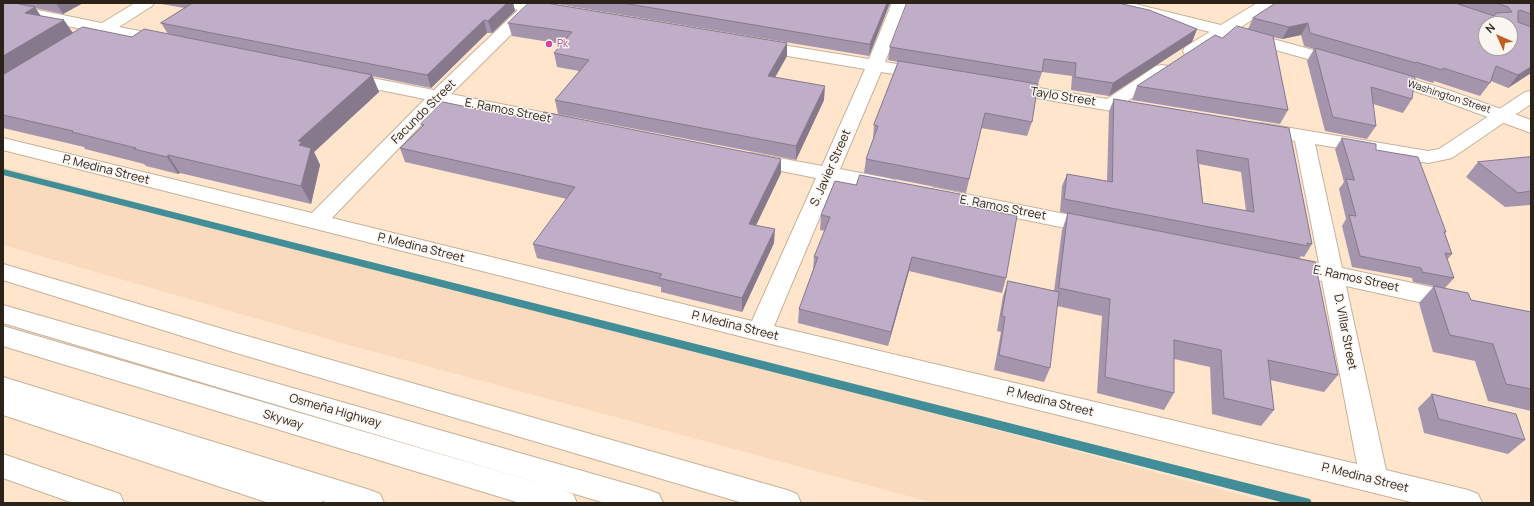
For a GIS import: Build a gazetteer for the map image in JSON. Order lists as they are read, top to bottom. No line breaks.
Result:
{"streets":{"main road":["Taylo Street","Washington Street","E. Ramos Street","Facundo Street","S. Javier Street","P. Medina Street","D. Villar Street","Osmeña Highway","Skyway"]},"crossings":[["E. Ramos Street","Facundo Street"],["E. Ramos Street","S. Javier Street"],["E. Ramos Street","D. Villar Street"],["Facundo Street","P. Medina Street"],["S. Javier Street","P. Medina Street"],["P. Medina Street","D. Villar Street"]],"places":["Pk"],"north":"top left"}
